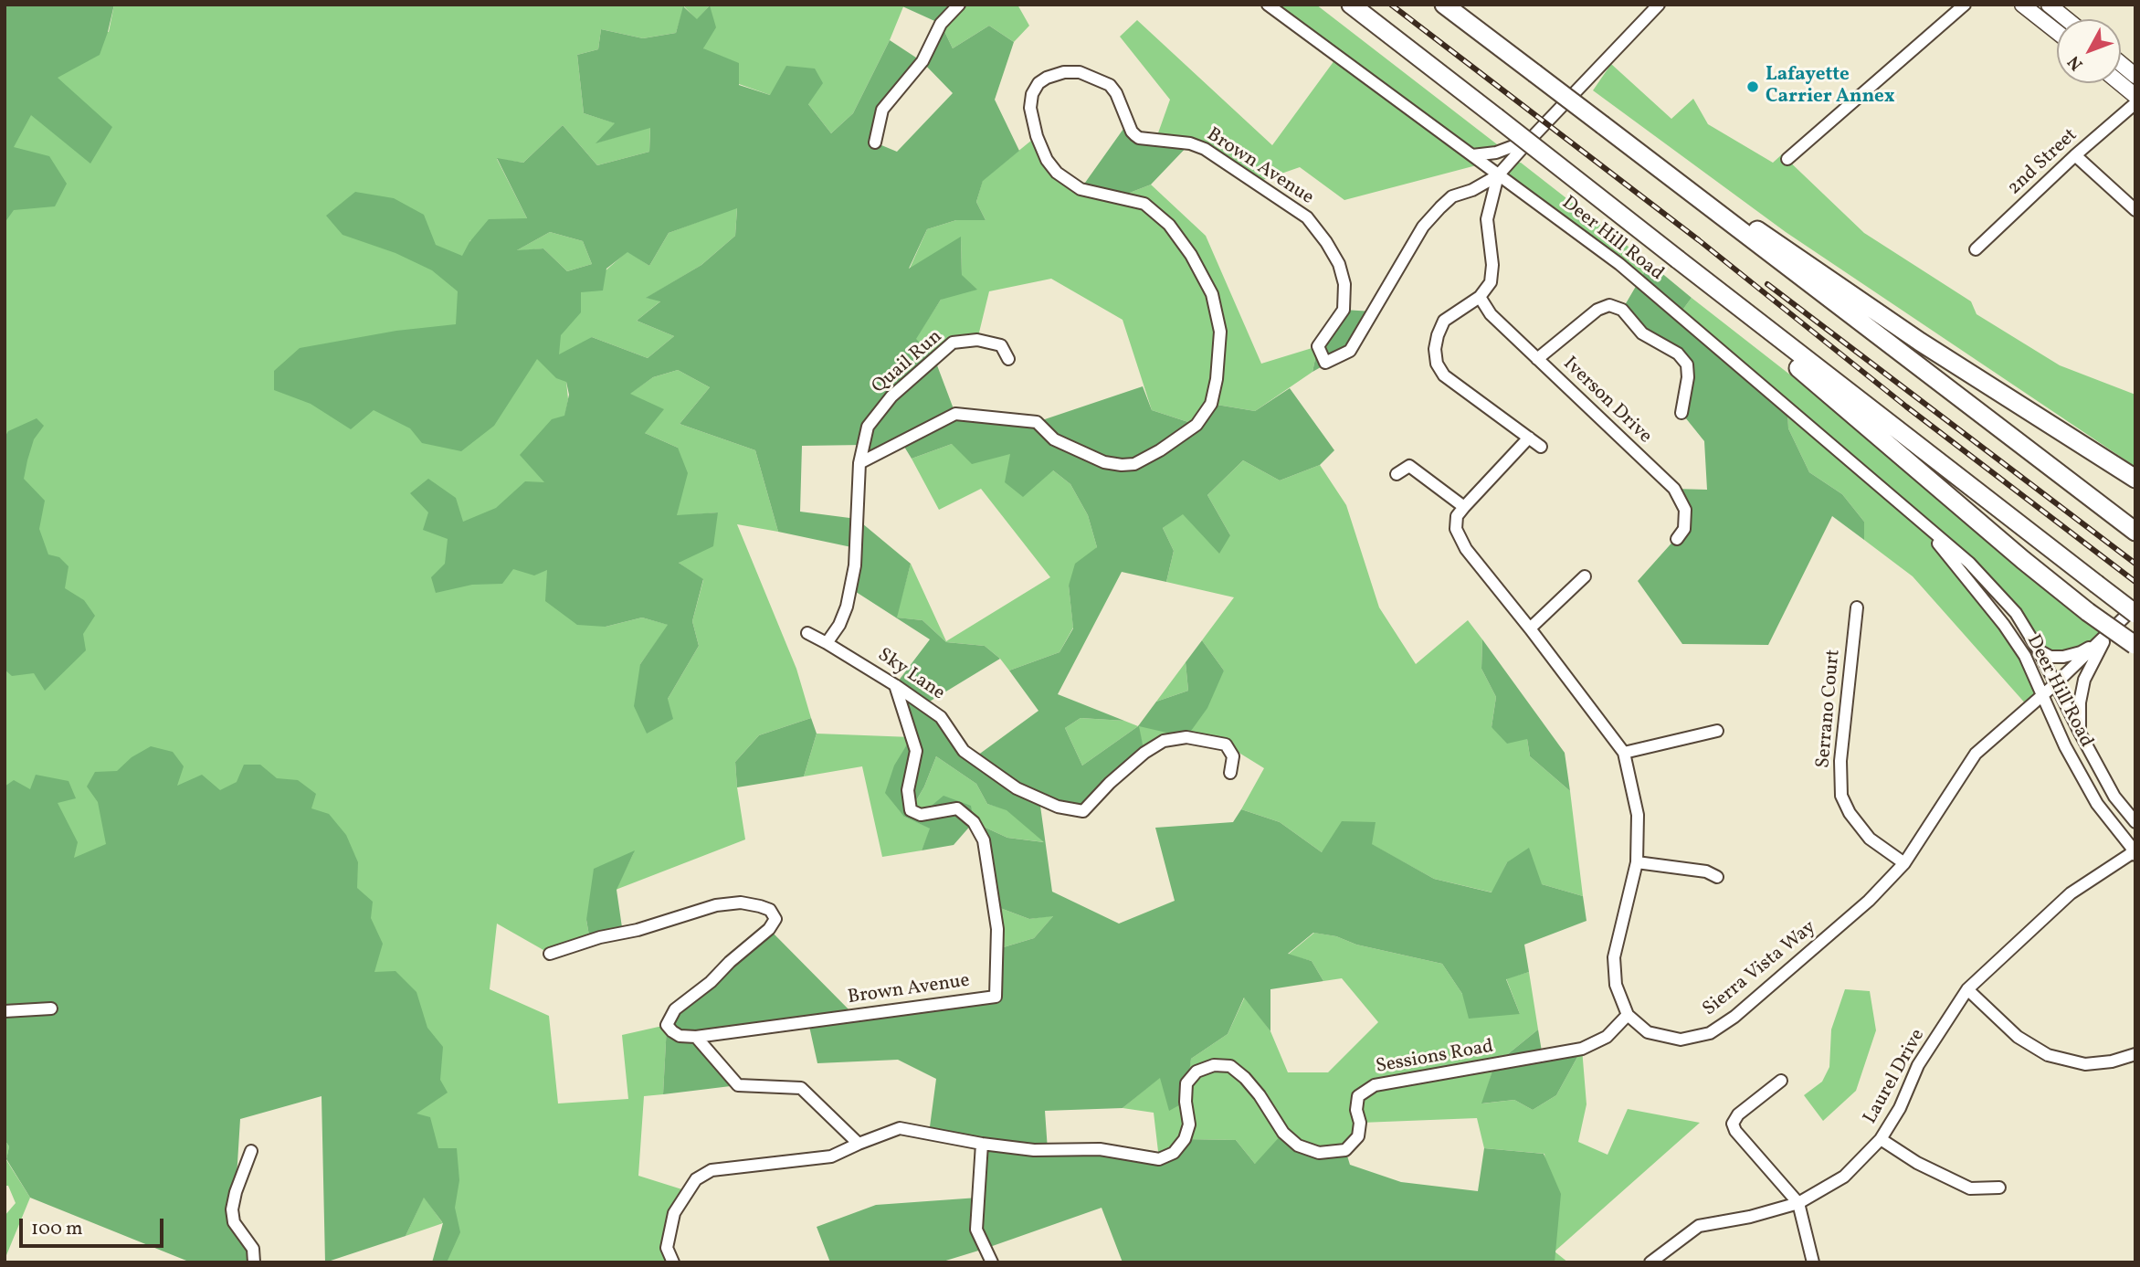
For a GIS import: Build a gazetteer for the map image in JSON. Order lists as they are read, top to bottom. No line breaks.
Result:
{"streets":{"street":["2nd Street","Brown Avenue","Deer Hill Road","Quail Run","Iverson Drive","Sky Lane","Serrano Court","Sierra Vista Way","Sessions Road","Laurel Drive"]},"crossings":[["Brown Avenue","Deer Hill Road"],["Brown Avenue","Quail Run"],["Brown Avenue","Sky Lane"],["Deer Hill Road","Sierra Vista Way"],["Deer Hill Road","Laurel Drive"],["Serrano Court","Sierra Vista Way"],["Sierra Vista Way","Sessions Road"]],"places":["Lafayette Carrier Annex"],"scale_bar":"100 m","north":"bottom left"}
